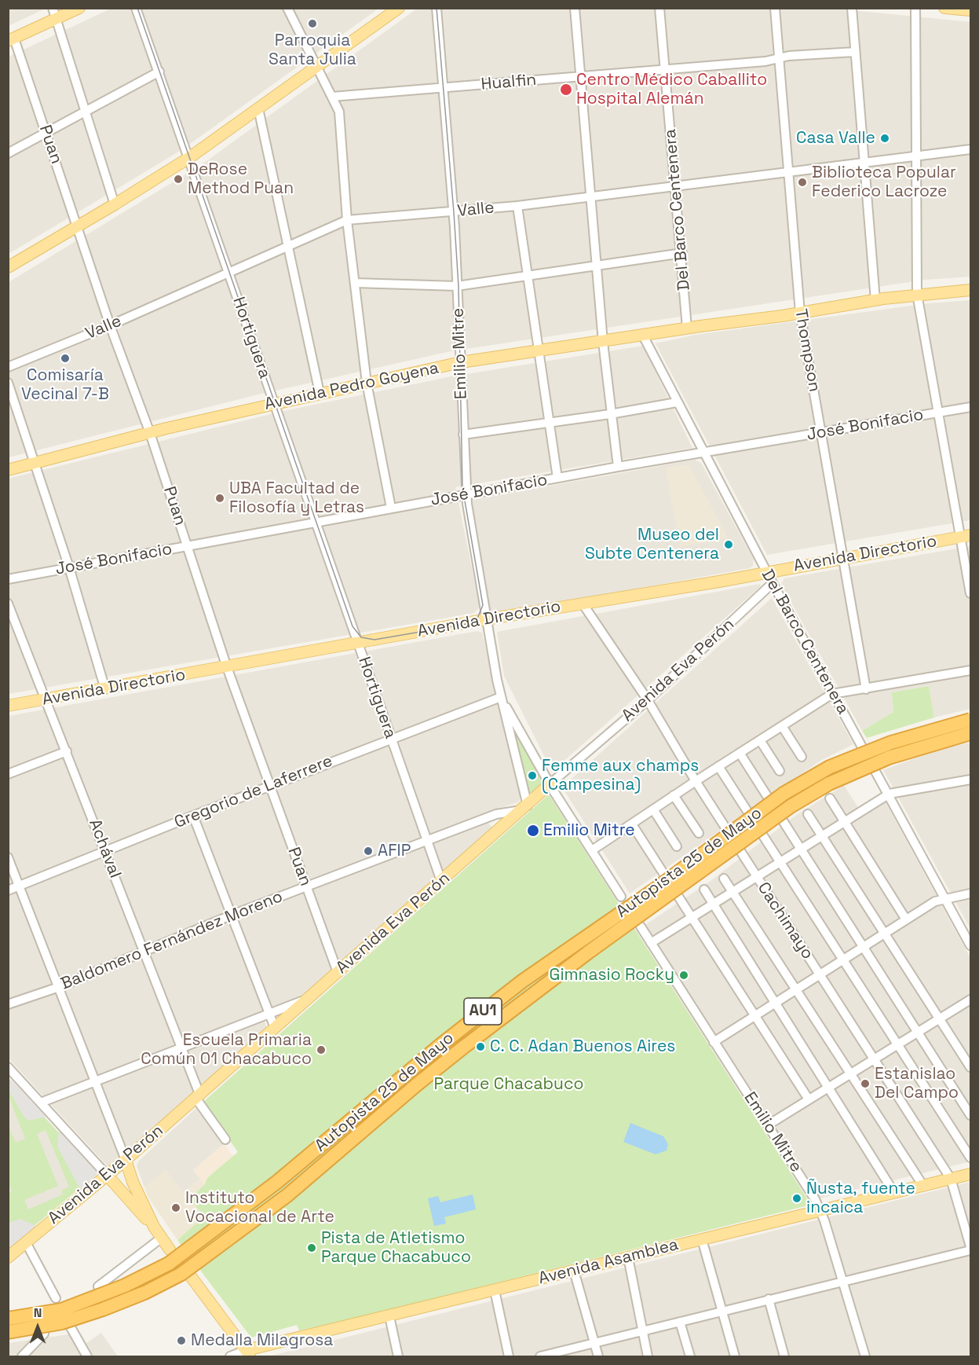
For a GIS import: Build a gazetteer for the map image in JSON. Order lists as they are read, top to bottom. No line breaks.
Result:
{"streets":{"highway":["Autopista 25 de Mayo","AU1"],"main road":["Avenida Pedro Goyena","Avenida Directorio","Avenida Eva Perón","Avenida Asamblea"],"street":["Hualfin","Puan","Valle","Del Barco Centenera","Hortiguera","Thompson","Emilio Mitre","José Bonifacio","Gregorio de Laferrere","Achával","Cachimayo","Baldomero Fernández Moreno"]},"crossings":[["Hualfin","Del Barco Centenera"],["Hualfin","Thompson"],["Hualfin","Emilio Mitre"],["Puan","Valle"],["Puan","Avenida Pedro Goyena"],["Puan","José Bonifacio"],["Puan","Avenida Directorio"],["Puan","Avenida Eva Perón"],["Puan","Gregorio de Laferrere"],["Puan","Baldomero Fernández Moreno"],["Valle","Del Barco Centenera"],["Valle","Hortiguera"],["Valle","Thompson"],["Valle","Emilio Mitre"],["Del Barco Centenera","Avenida Pedro Goyena"],["Del Barco Centenera","José Bonifacio"],["Del Barco Centenera","Avenida Directorio"],["Del Barco Centenera","Avenida Eva Perón"],["Hortiguera","Avenida Pedro Goyena"],["Hortiguera","José Bonifacio"],["Hortiguera","Avenida Directorio"],["Hortiguera","Avenida Eva Perón"],["Hortiguera","Gregorio de Laferrere"],["Hortiguera","Baldomero Fernández Moreno"],["Thompson","Avenida Pedro Goyena"],["Thompson","José Bonifacio"],["Thompson","Avenida Directorio"],["Emilio Mitre","Avenida Pedro Goyena"],["Emilio Mitre","José Bonifacio"],["Emilio Mitre","Avenida Directorio"],["Emilio Mitre","Avenida Eva Perón"],["Emilio Mitre","Gregorio de Laferrere"],["Emilio Mitre","Baldomero Fernández Moreno"],["Emilio Mitre","Avenida Asamblea"],["Avenida Directorio","Achával"],["Avenida Directorio","Cachimayo"],["Avenida Eva Perón","Achával"],["Avenida Eva Perón","Cachimayo"],["Avenida Eva Perón","Baldomero Fernández Moreno"],["Gregorio de Laferrere","Achával"],["Achával","Baldomero Fernández Moreno"],["Cachimayo","Avenida Asamblea"]],"parks":["Parque Chacabuco"],"places":["Parroquia Santa Julia","Centro Médico Caballito Hospital Alemán","Casa Valle","DeRose Method Puan","Biblioteca Popular Federico Lacroze","Comisaría Vecinal 7-B","UBA Facultad de Filosofía y Letras","Museo del Subte Centenera","Femme aux champs (Campesina)","Emilio Mitre","AFIP","Gimnasio Rocky","C. C. Adan Buenos Aires","Escuela Primaria Común 01 Chacabuco","Estanislao Del Campo","Ñusta, fuente incaica","Instituto Vocacional de Arte","Pista de Atletismo Parque Chacabuco","Medalla Milagrosa"],"north":"top"}
